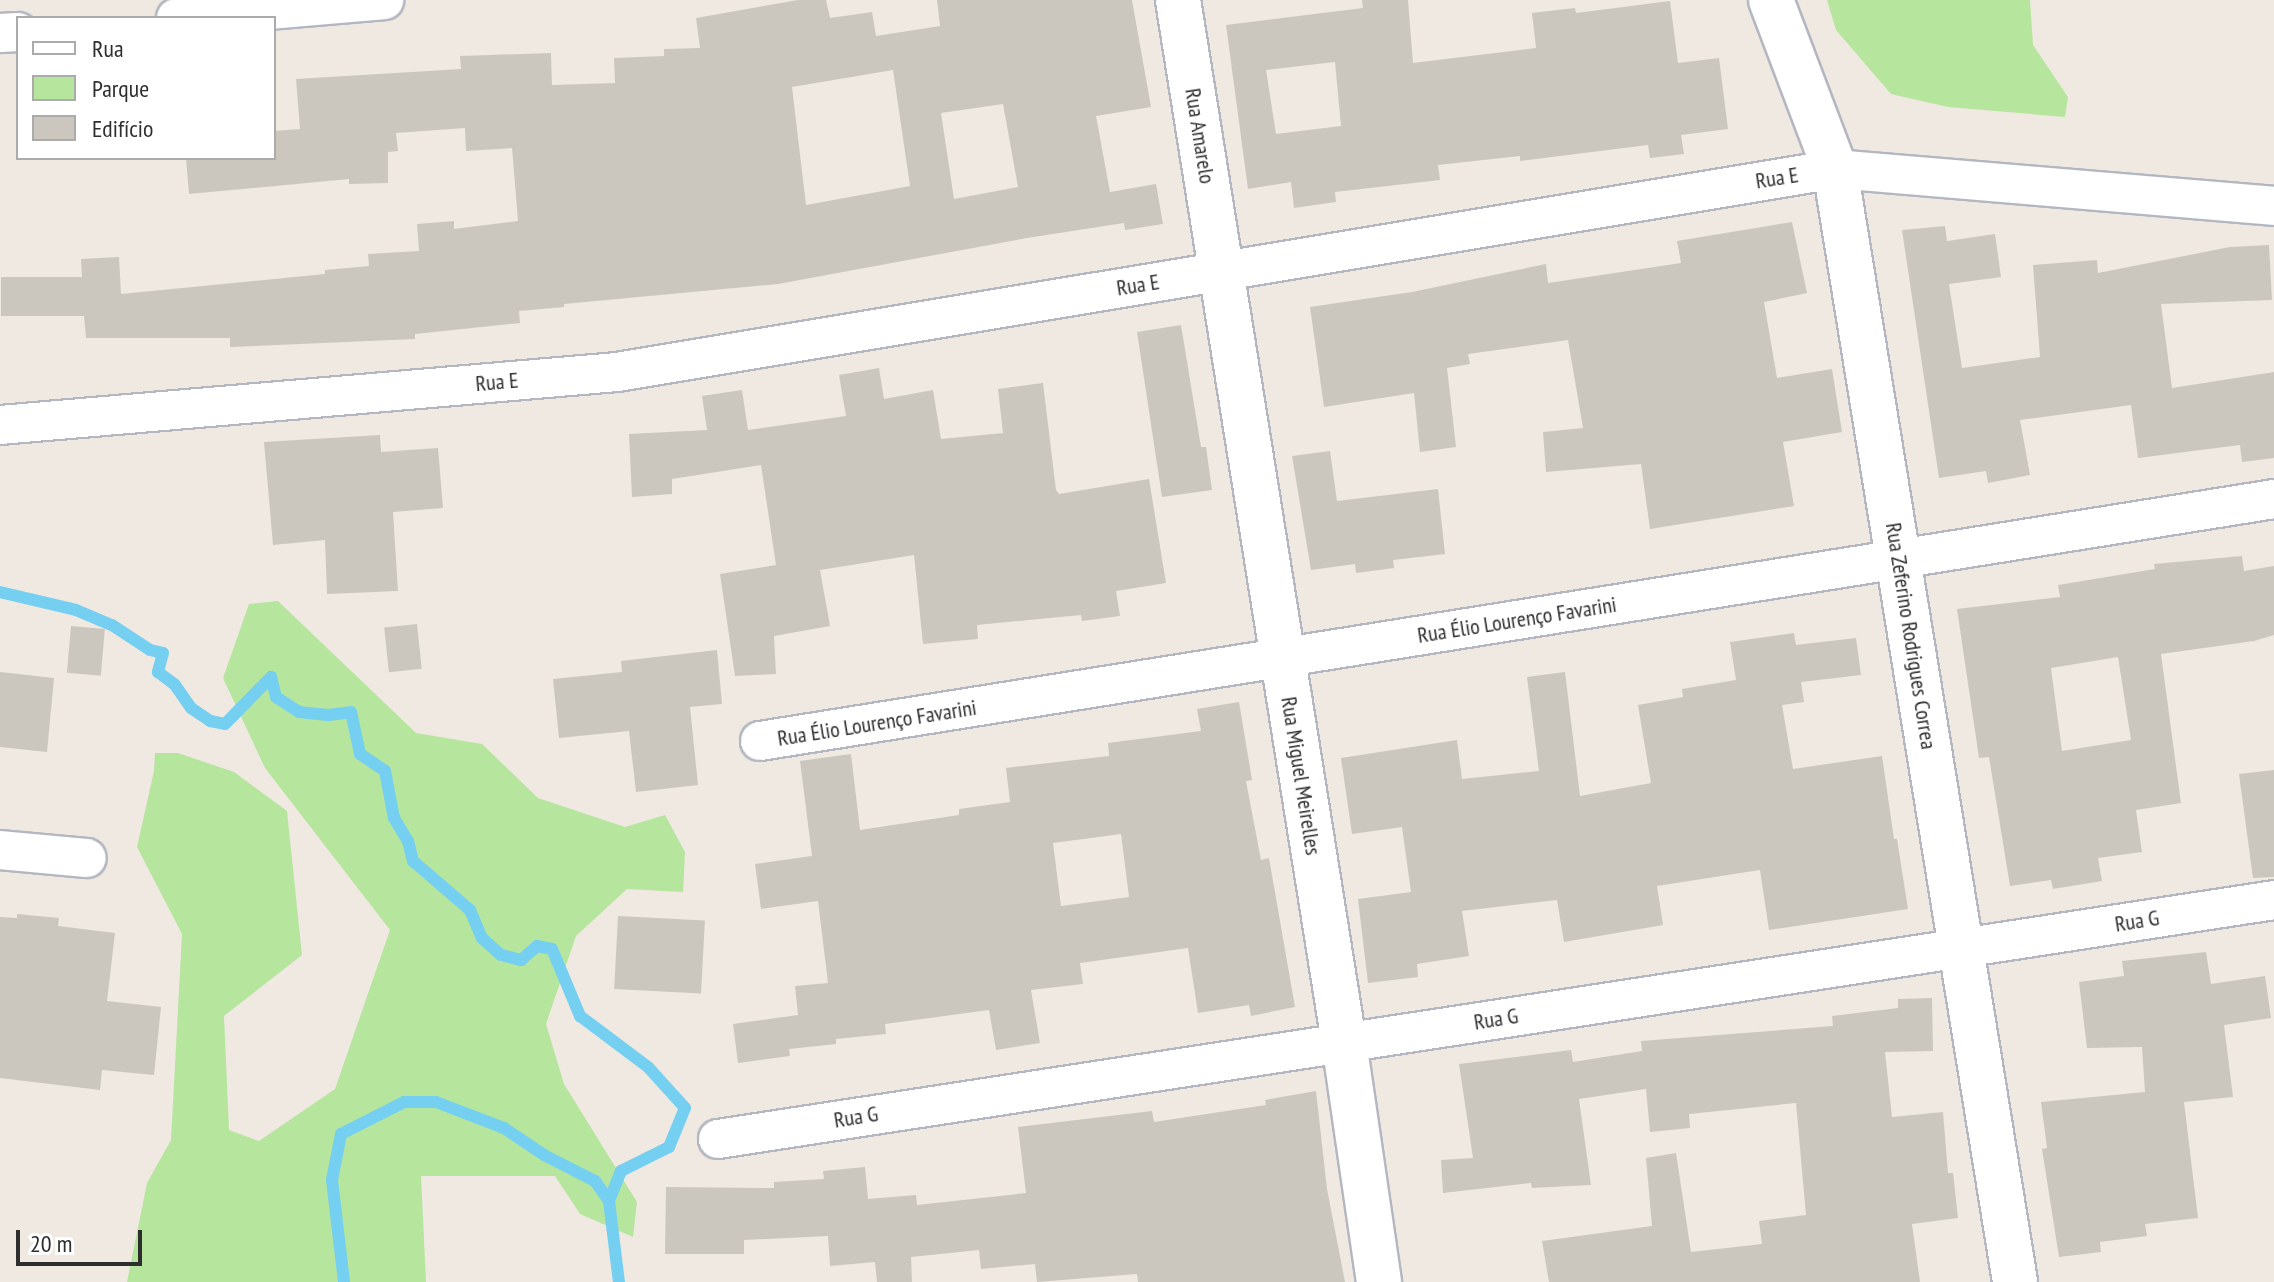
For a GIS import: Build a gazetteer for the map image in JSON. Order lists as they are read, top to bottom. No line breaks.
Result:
{"streets":{"street":["Rua Amarelo","Rua E","Rua Élio Lourenço Favarini","Rua Zeferino Rodrigues Correa","Rua Miguel Meirelles","Rua G"]},"crossings":[["Rua Amarelo","Rua E"],["Rua Amarelo","Rua Miguel Meirelles"],["Rua E","Rua Zeferino Rodrigues Correa"],["Rua E","Rua Miguel Meirelles"],["Rua Élio Lourenço Favarini","Rua Zeferino Rodrigues Correa"],["Rua Élio Lourenço Favarini","Rua Miguel Meirelles"],["Rua Zeferino Rodrigues Correa","Rua G"],["Rua Miguel Meirelles","Rua G"]],"legend":["Rua","Parque","Edifício"],"scale_bar":"20 m"}
